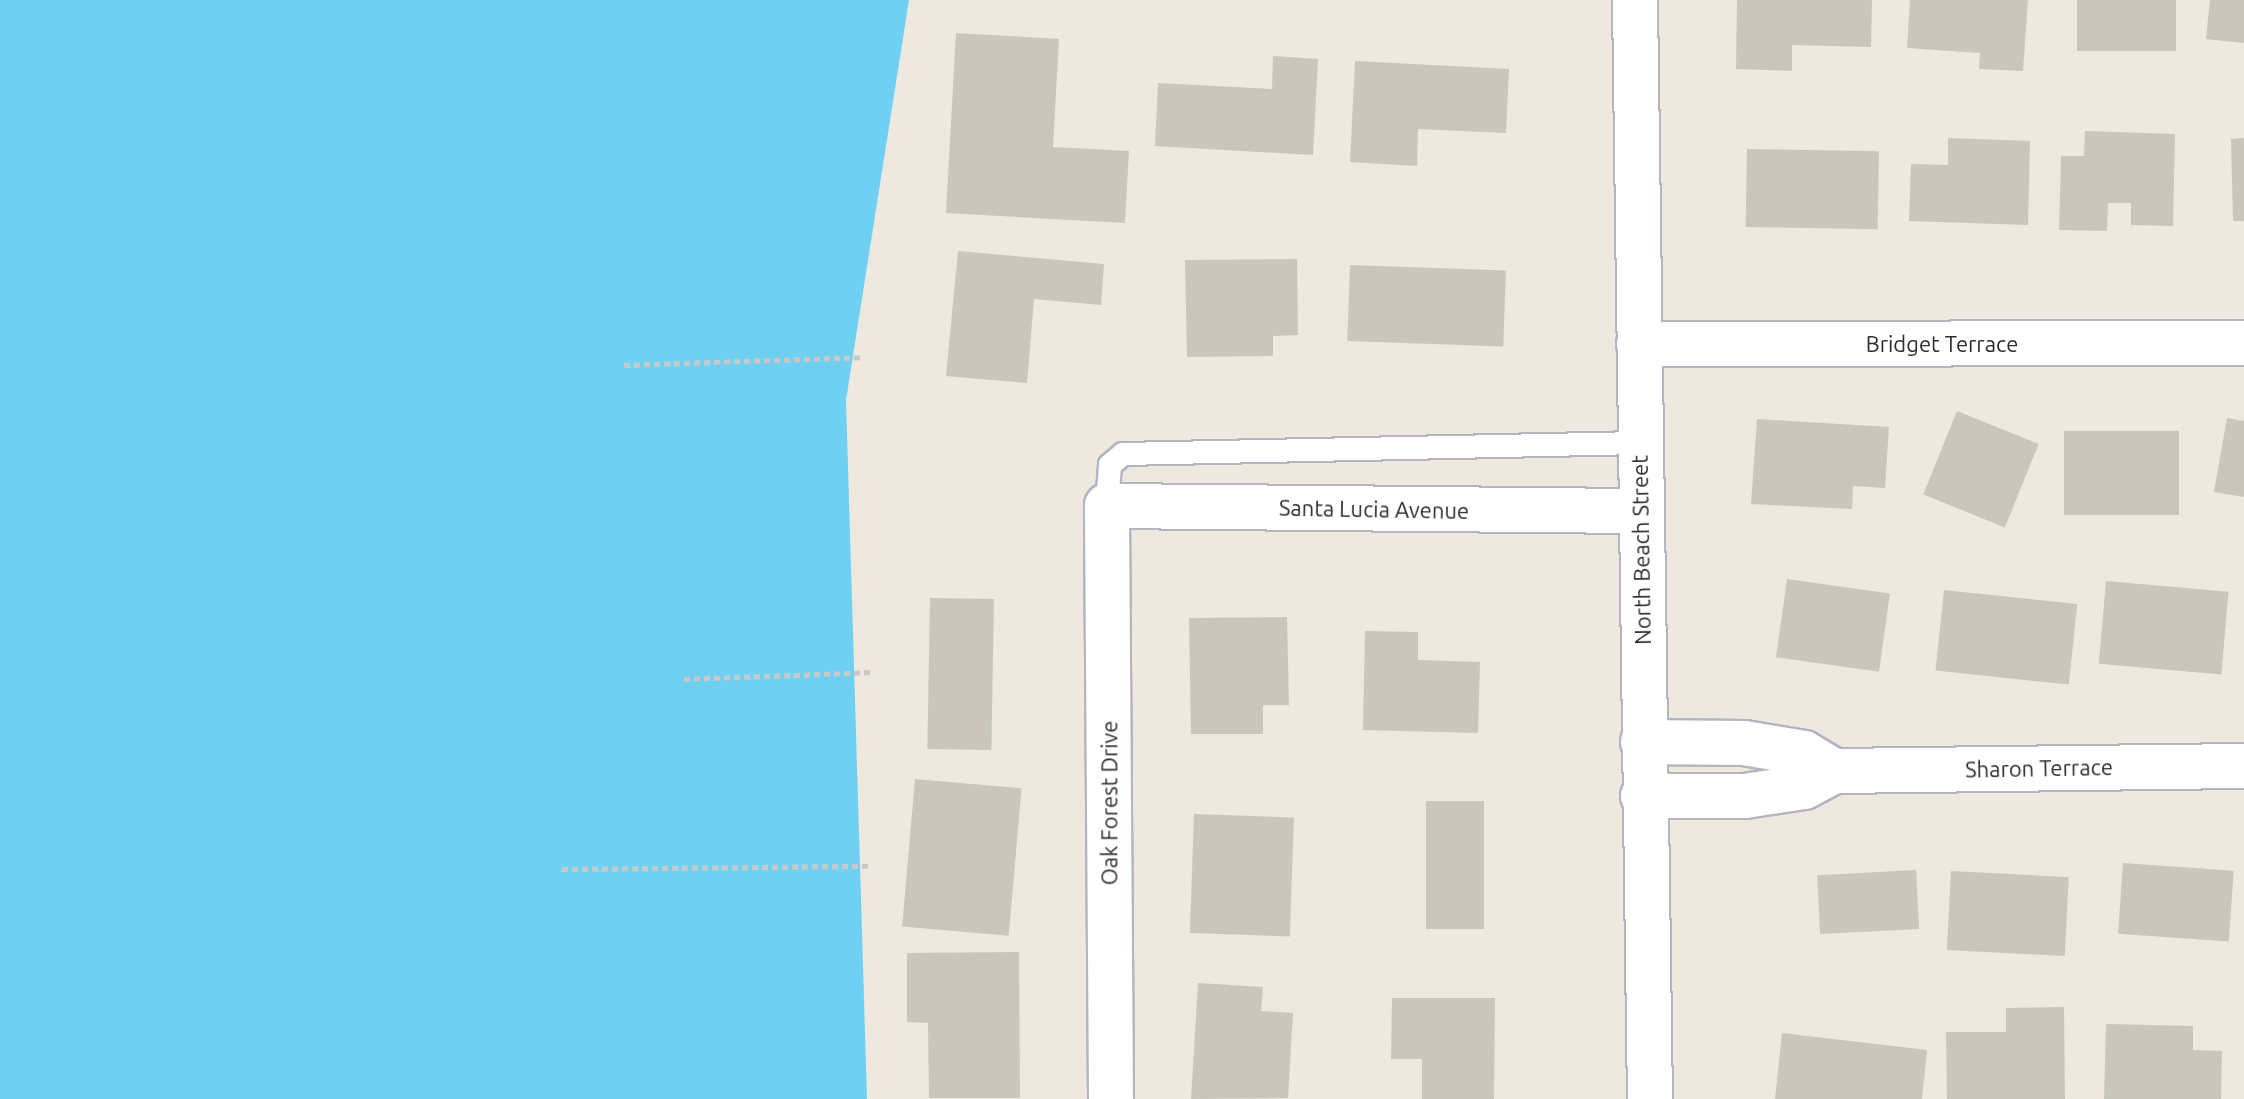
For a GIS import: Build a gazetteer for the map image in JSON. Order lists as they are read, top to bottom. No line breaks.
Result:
{"streets":{"street":["Bridget Terrace","Santa Lucia Avenue","North Beach Street","Sharon Terrace","Oak Forest Drive"]},"crossings":[["Bridget Terrace","North Beach Street"],["Santa Lucia Avenue","North Beach Street"],["Santa Lucia Avenue","Oak Forest Drive"],["North Beach Street","Sharon Terrace"]]}
